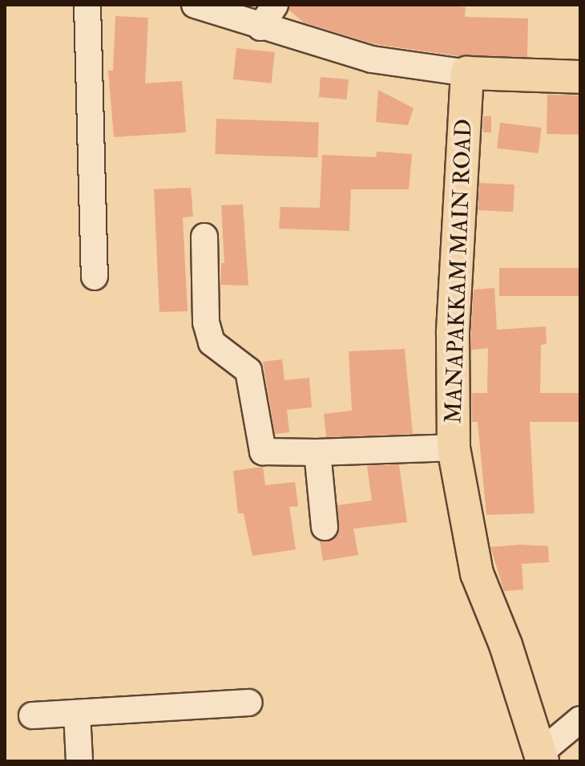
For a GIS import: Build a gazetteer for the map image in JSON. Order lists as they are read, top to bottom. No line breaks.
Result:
{"streets":{"main road":["MANAPAKKAM MAIN ROAD"]}}
